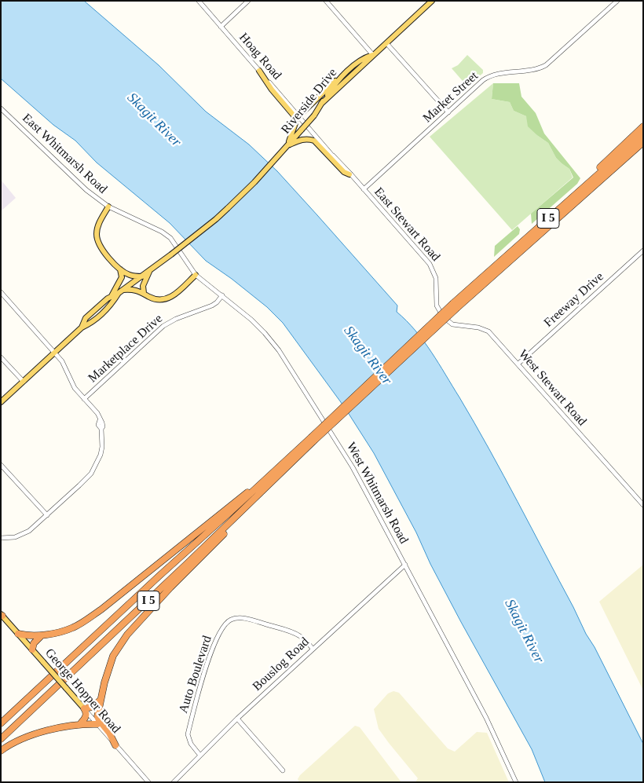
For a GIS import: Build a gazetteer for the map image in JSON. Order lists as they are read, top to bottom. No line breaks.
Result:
{"streets":{"highway":["I 5"],"main road":["Riverside Drive","George Hopper Road"],"street":["Hoag Road","Market Street","East Whitmarsh Road","East Stewart Road","Freeway Drive","Marketplace Drive","West Stewart Road","West Whitmarsh Road","Bouslog Road","Auto Boulevard"]},"crossings":[["Hoag Road","East Stewart Road"],["Market Street","East Stewart Road"],["East Whitmarsh Road","West Whitmarsh Road"],["East Stewart Road","West Stewart Road"],["Freeway Drive","West Stewart Road"],["Marketplace Drive","West Whitmarsh Road"],["West Whitmarsh Road","Bouslog Road"],["Bouslog Road","Auto Boulevard"]],"water":["Skagit River"]}
